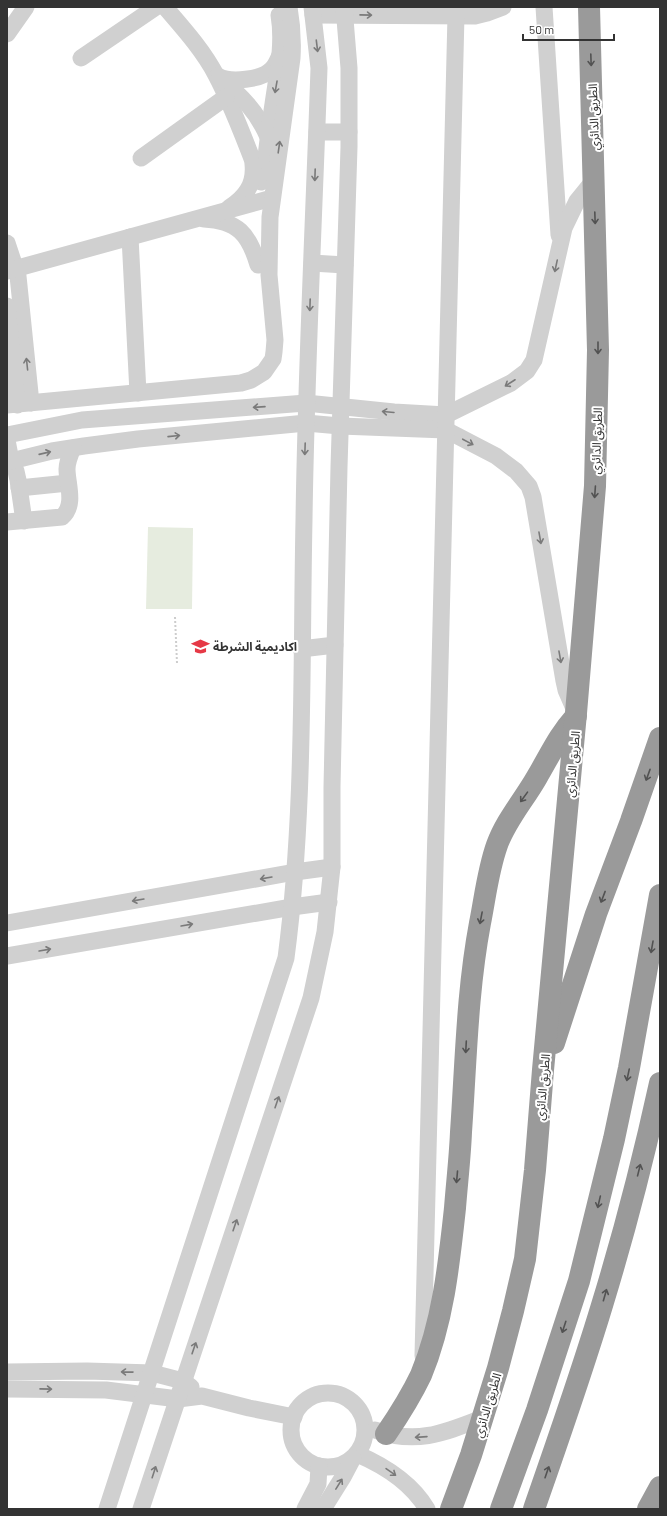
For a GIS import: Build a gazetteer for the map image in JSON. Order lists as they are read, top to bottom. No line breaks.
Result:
{"streets":{"highway":["الطريق الدائري"]},"one_way":["الطريق الدائري"],"places":{"school or university":["اكاديمية الشرطة"]},"scale_bar":"50 m"}
